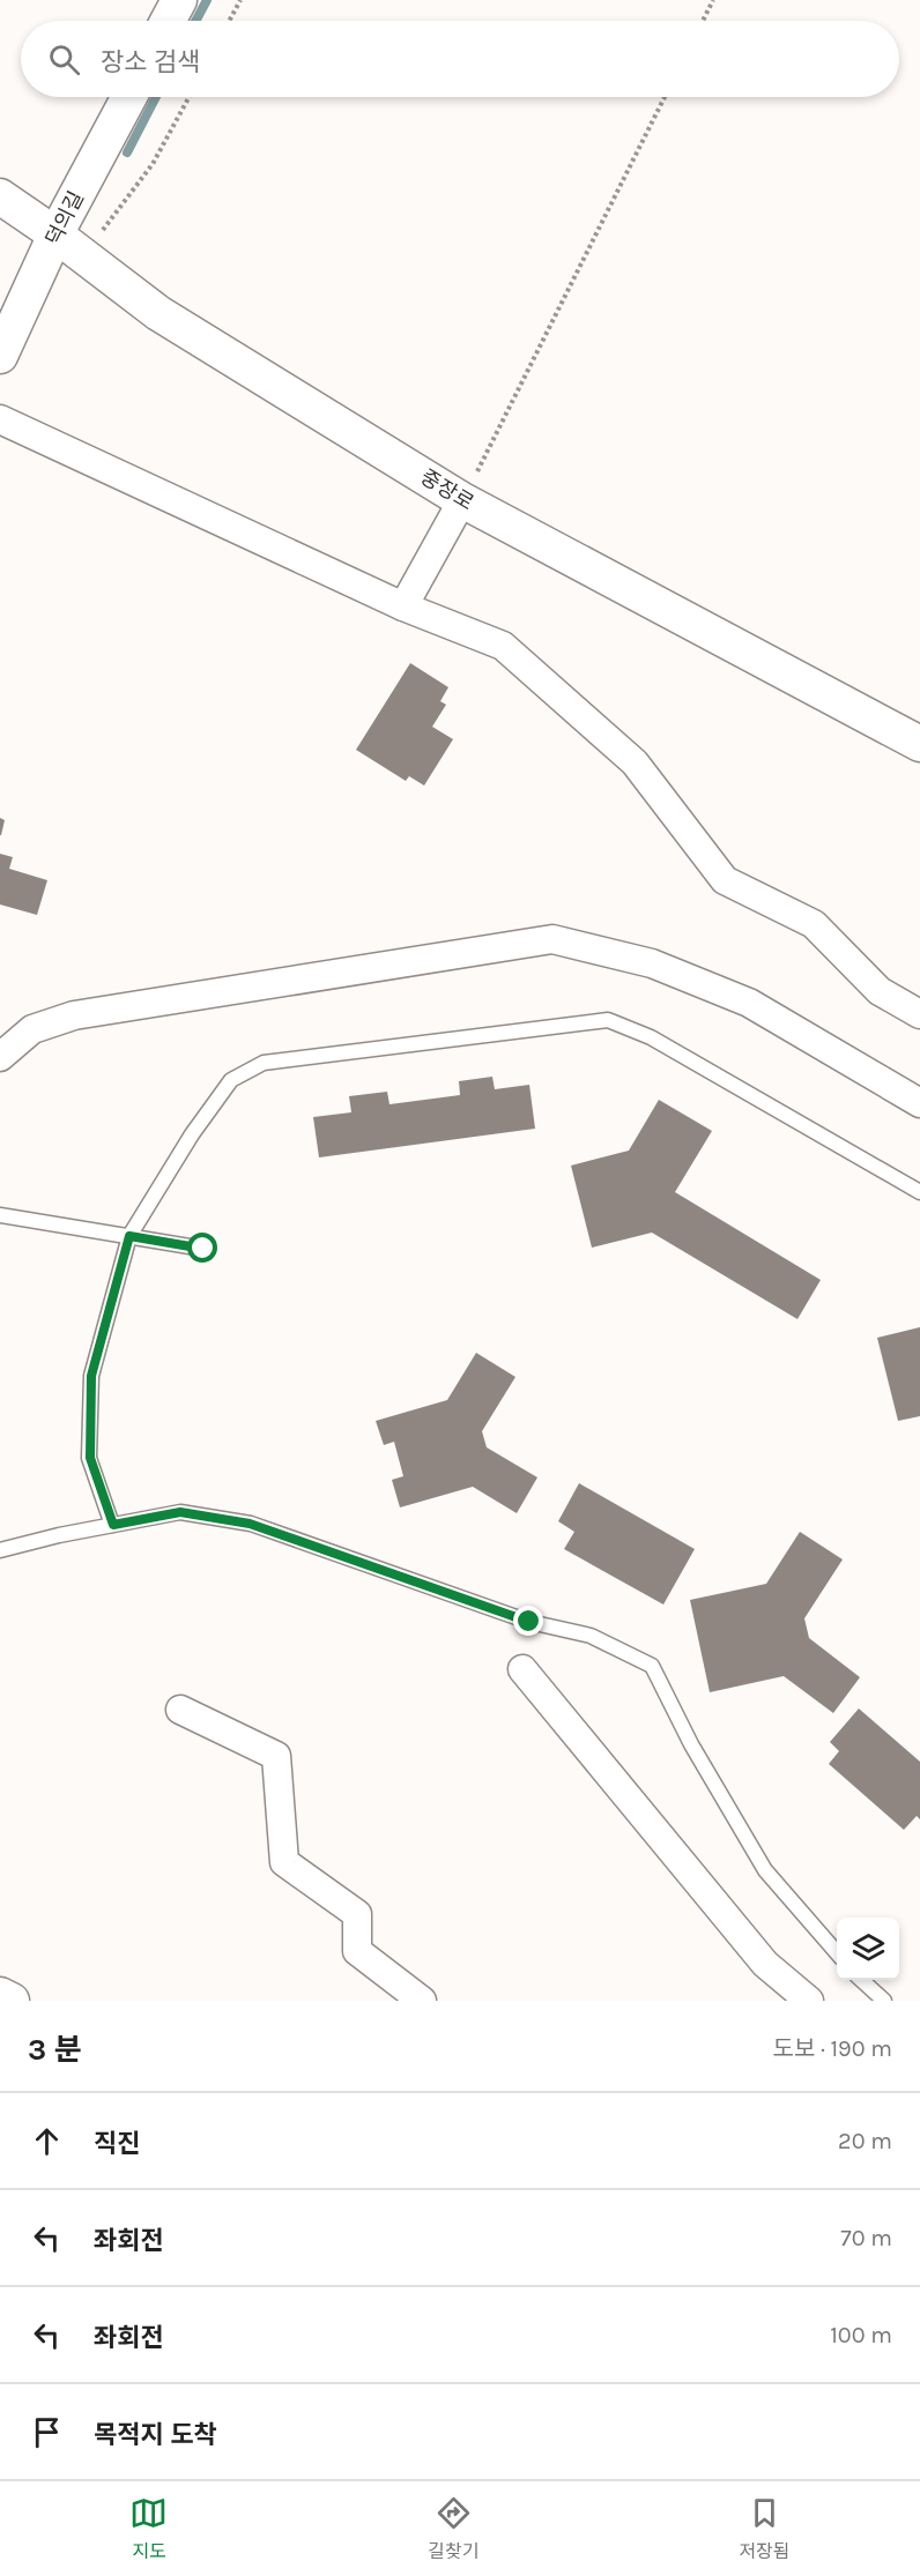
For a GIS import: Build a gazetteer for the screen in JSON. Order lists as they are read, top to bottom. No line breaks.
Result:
{"streets":{"street":["덕의길","중장로"]},"crossings":[["덕의길","중장로"]],"page":{"search":"장소 검색","heading":["3 분","도보 · 190 m"],"list":[["직진","20 m"],["좌회전","70 m"],["좌회전","100 m"],"목적지 도착"],"nav":["지도","길찾기","저장됨"]}}
